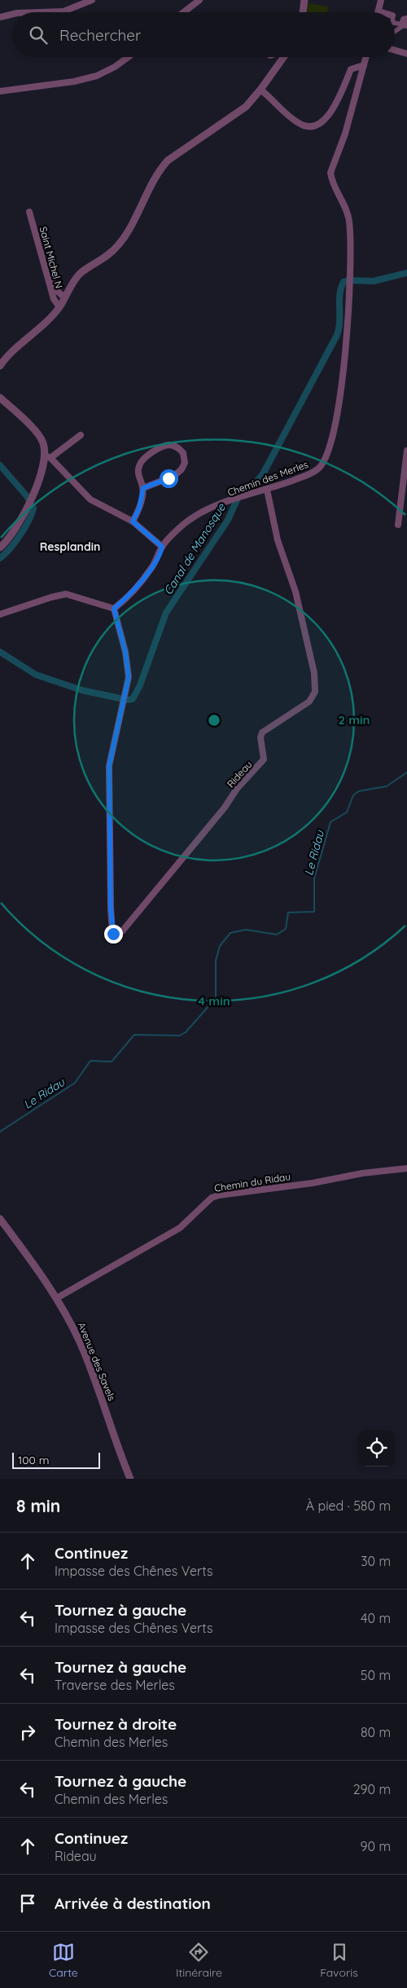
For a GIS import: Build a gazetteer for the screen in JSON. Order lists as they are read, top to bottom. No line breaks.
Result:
{"streets":{"street":["Saint Michel N","Chemin des Merles","Rideau","Chemin du Ridau","Avenue des Savels"]},"crossings":[["Chemin des Merles","Rideau"],["Chemin du Ridau","Avenue des Savels"]],"districts":["Resplandin"],"water":["Canal de Manosque","Le Ridau"],"scale_bar":"100 m","page":{"search":"Rechercher","scale":"100 m","heading":["8 min","À pied · 580 m"],"list":[["Continuez","Impasse des Chênes Verts","30 m"],["Tournez à gauche","Impasse des Chênes Verts","40 m"],["Tournez à gauche","Traverse des Merles","50 m"],["Tournez à droite","Chemin des Merles","80 m"],["Tournez à gauche","Chemin des Merles","290 m"],["Continuez","Rideau","90 m"],"Arrivée à destination"],"nav":["Carte","Itinéraire","Favoris"]},"rings":["2 min","4 min"]}
